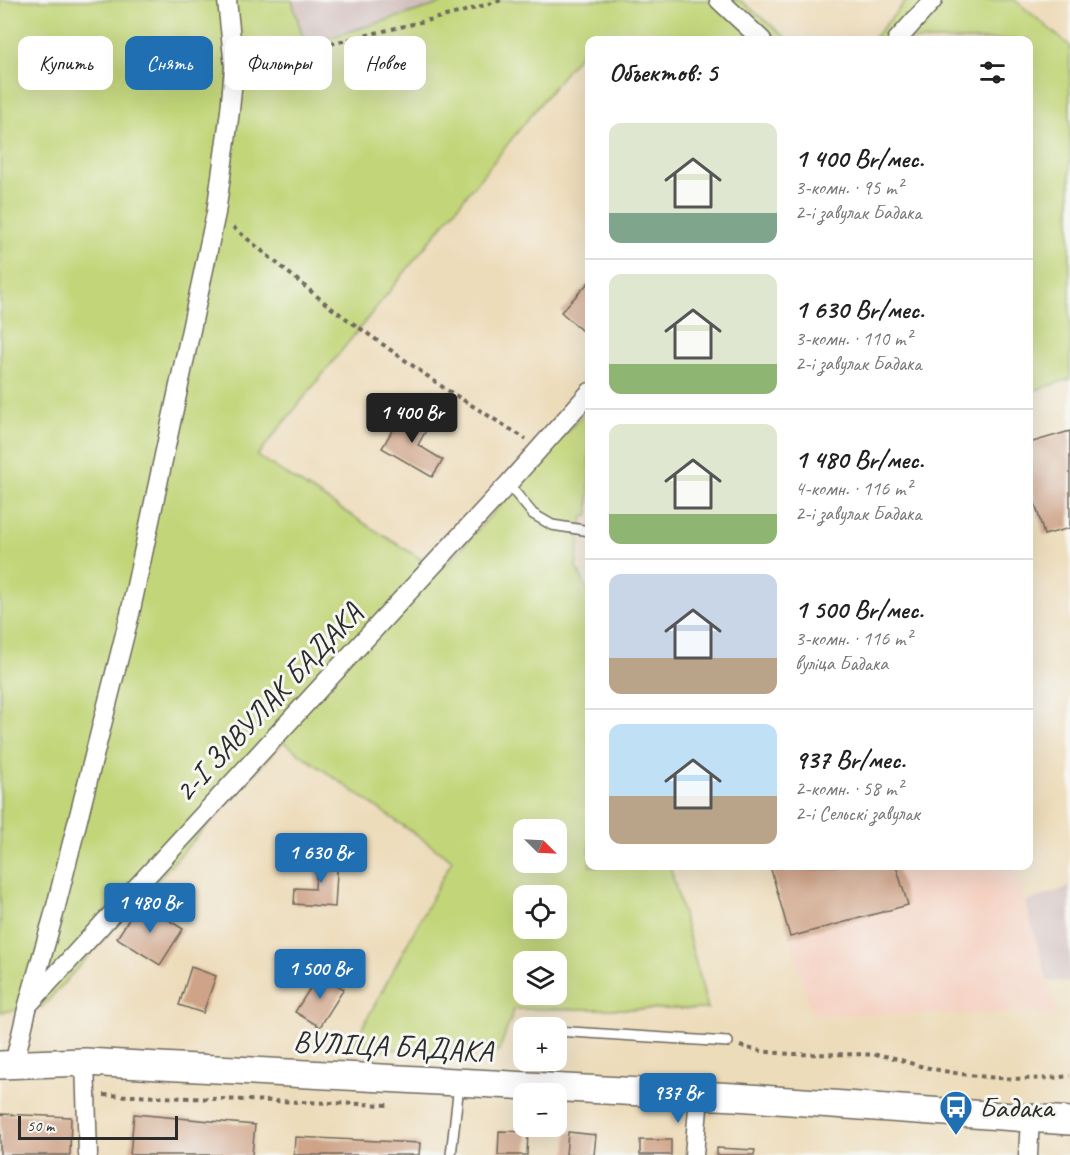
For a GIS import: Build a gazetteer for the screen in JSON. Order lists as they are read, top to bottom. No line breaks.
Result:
{"streets":{"main road":["ВУЛІЦА БАДАКА"],"street":["2-І ЗАВУЛАК БАДАКА"]},"crossings":[["2-І ЗАВУЛАК БАДАКА","ВУЛІЦА БАДАКА"]],"places":{"bus stop":["Бадака"]},"scale_bar":"50 m","north":"bottom right","page":{"chip":["Купить","Снять","Фильтры","Новое"],"heading":"Объектов: 5","list":[{"name":"1 400 Br/мес.","note":"3-комн. · 95 m² · 2-і завулак Бадака"},{"name":"1 630 Br/мес.","note":"3-комн. · 110 m² · 2-і завулак Бадака"},{"name":"1 480 Br/мес.","note":"4-комн. · 116 m² · 2-і завулак Бадака"},{"name":"1 500 Br/мес.","note":"3-комн. · 116 m² · вуліца Бадака"},{"name":"937 Br/мес.","note":"2-комн. · 58 m² · 2-і Сельскі завулак"}],"price":["1 400 Br","1 630 Br","1 480 Br","1 500 Br","937 Br"],"map_buttons":["+","−"],"scale":"50 m"}}
